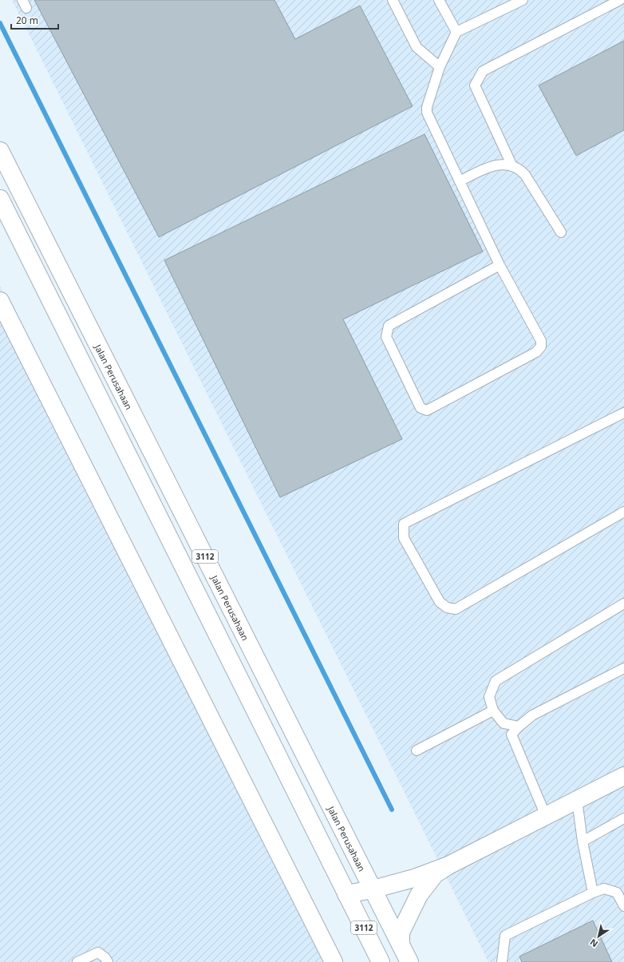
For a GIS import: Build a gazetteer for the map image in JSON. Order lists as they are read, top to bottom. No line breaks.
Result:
{"streets":{"main road":["Jalan Perusahaan","3112"]},"scale_bar":"20 m","north":"bottom left"}
